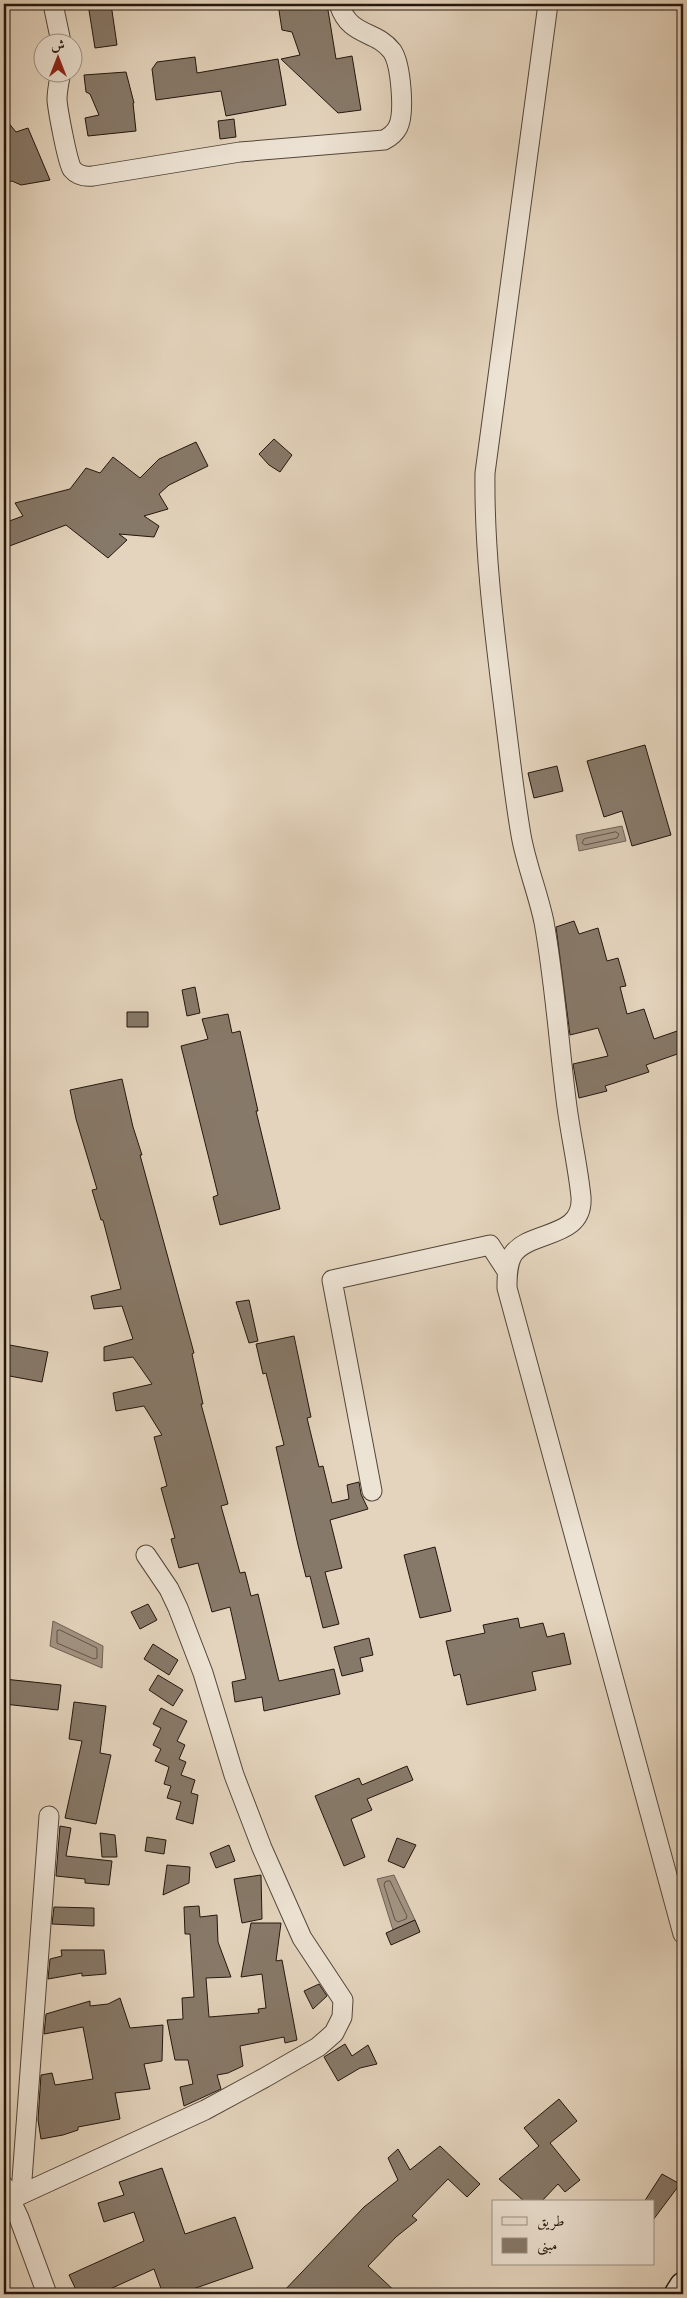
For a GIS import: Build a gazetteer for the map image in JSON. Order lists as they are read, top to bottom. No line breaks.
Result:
{"legend":["طريق","مبنى"],"north":"top"}
